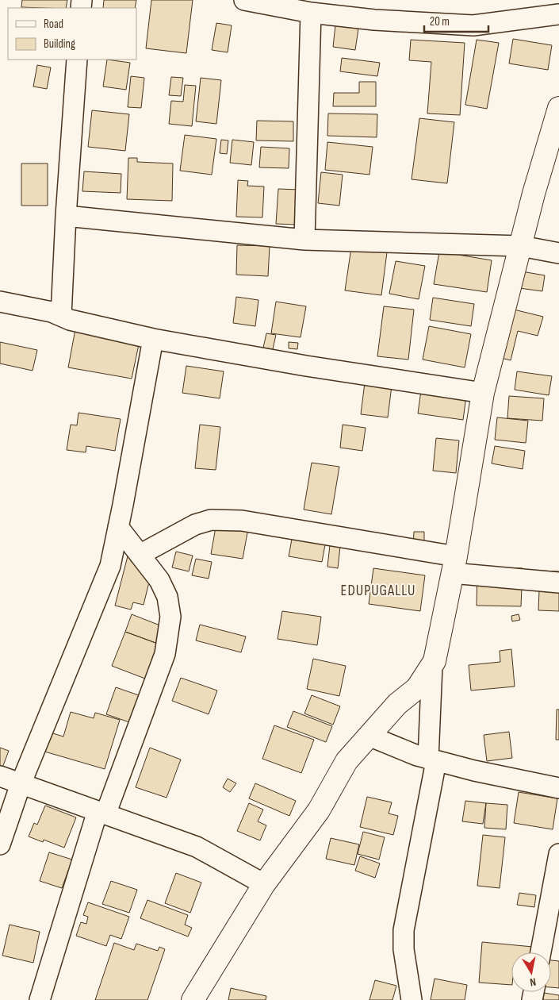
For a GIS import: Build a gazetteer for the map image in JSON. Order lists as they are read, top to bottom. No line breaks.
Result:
{"districts":["EDUPUGALLU"],"legend":["Road","Building"],"scale_bar":"20 m","north":"bottom"}
